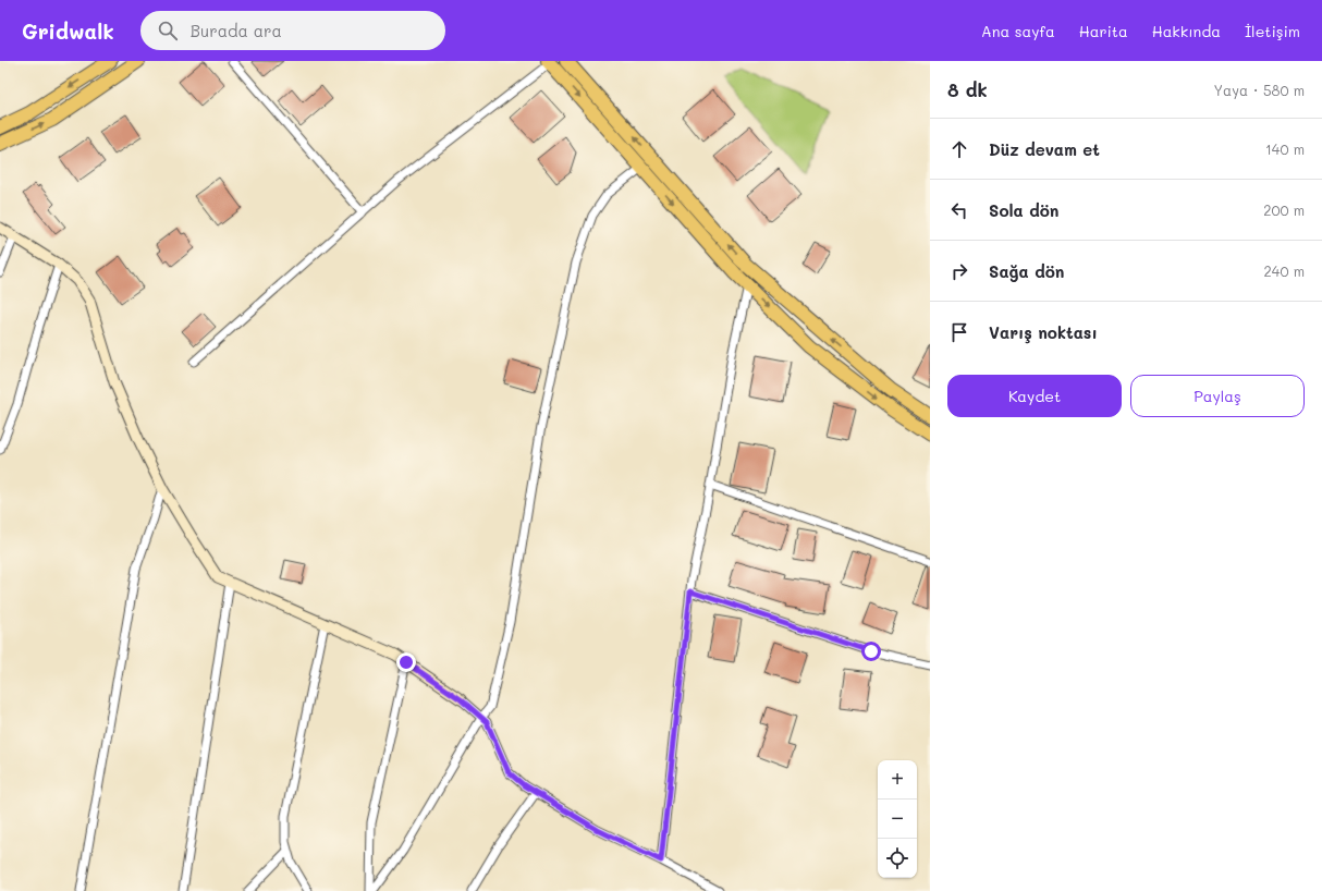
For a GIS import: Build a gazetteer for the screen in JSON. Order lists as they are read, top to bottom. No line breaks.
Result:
{"page":{"header":"Gridwalk","search":"Burada ara","nav":["Ana sayfa","Harita","Hakkında","İletişim"],"heading":["8 dk","Yaya · 580 m"],"list":[["Düz devam et","140 m"],["Sola dön","200 m"],["Sağa dön","240 m"],"Varış noktası"],"buttons":["Kaydet","Paylaş"],"map_buttons":["+","−"]}}
